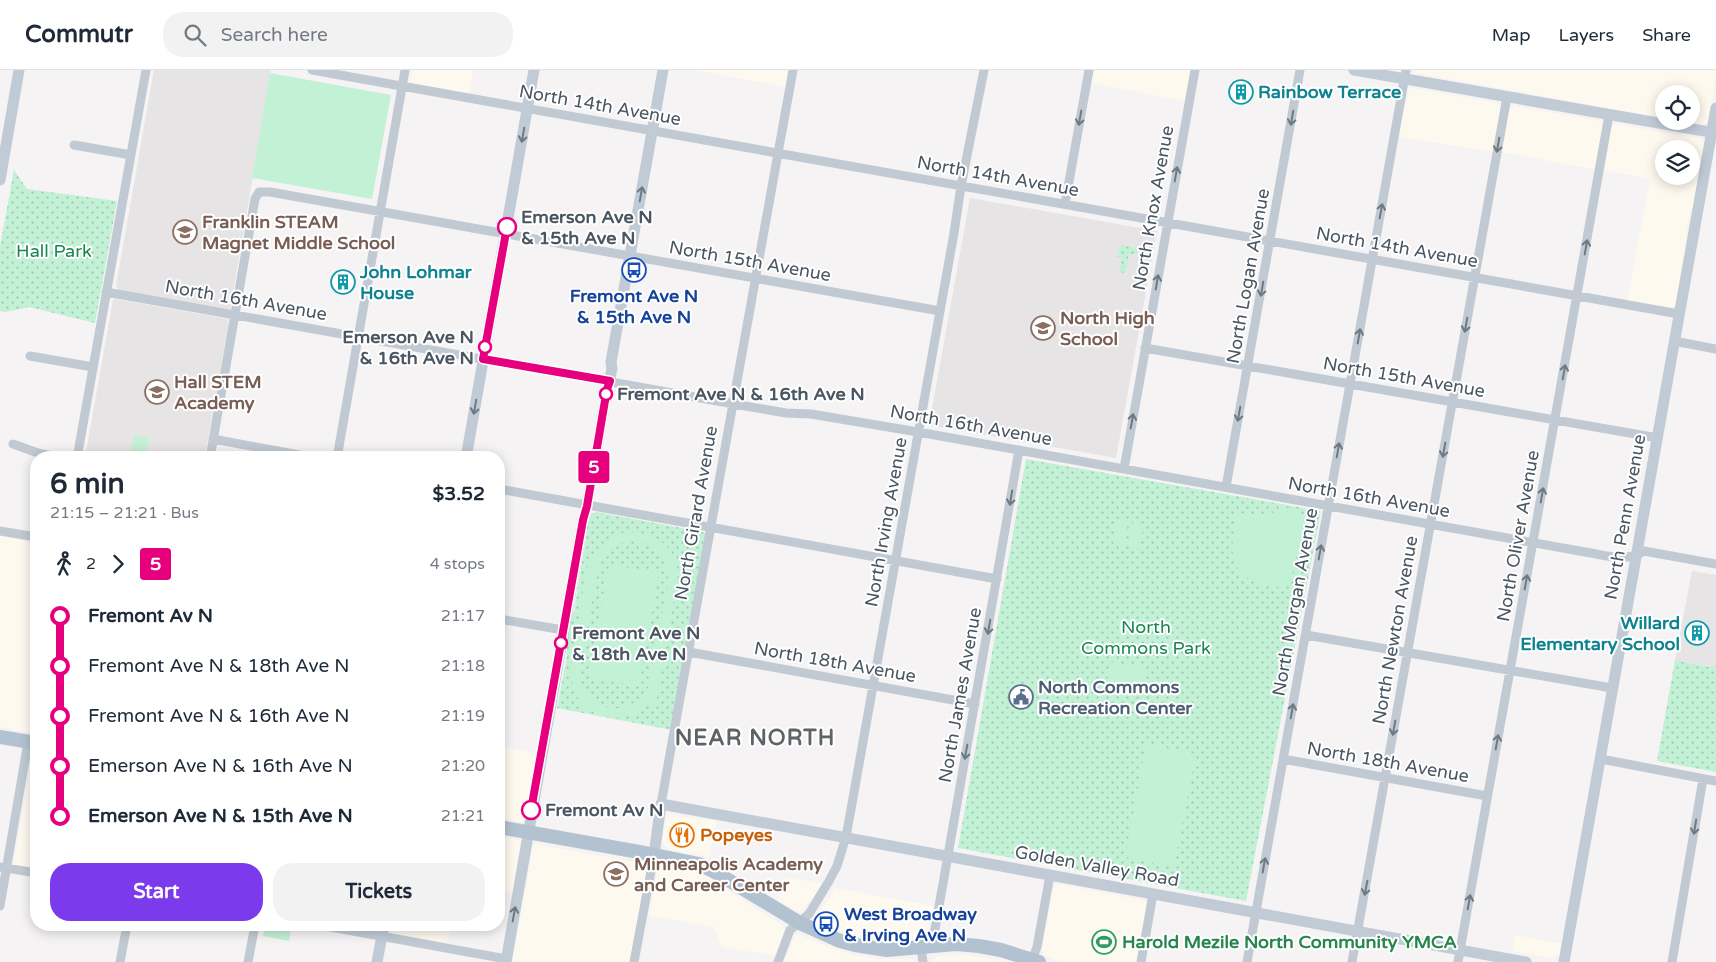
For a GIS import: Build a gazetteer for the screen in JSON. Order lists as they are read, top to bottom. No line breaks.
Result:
{"streets":{"street":["North 14th Avenue","North Knox Avenue","North 15th Avenue","North Logan Avenue","North 16th Avenue","North Girard Avenue","North Penn Avenue","North Irving Avenue","North Oliver Avenue","North Morgan Avenue","North Newton Avenue","North 18th Avenue","North James Avenue","Golden Valley Road"]},"crossings":[["North 14th Avenue","North Knox Avenue"],["North 14th Avenue","North Logan Avenue"],["North 14th Avenue","North Girard Avenue"],["North 14th Avenue","North Penn Avenue"],["North 14th Avenue","North Irving Avenue"],["North 14th Avenue","North Oliver Avenue"],["North 14th Avenue","North Morgan Avenue"],["North 14th Avenue","North Newton Avenue"],["North Knox Avenue","North 15th Avenue"],["North Knox Avenue","North 16th Avenue"],["North 15th Avenue","North Logan Avenue"],["North 15th Avenue","North 16th Avenue"],["North 15th Avenue","North Girard Avenue"],["North 15th Avenue","North Penn Avenue"],["North 15th Avenue","North Irving Avenue"],["North 15th Avenue","North Oliver Avenue"],["North 15th Avenue","North Morgan Avenue"],["North 15th Avenue","North Newton Avenue"],["North Logan Avenue","North 16th Avenue"],["North 16th Avenue","North Girard Avenue"],["North 16th Avenue","North Penn Avenue"],["North 16th Avenue","North Irving Avenue"],["North 16th Avenue","North Oliver Avenue"],["North 16th Avenue","North Morgan Avenue"],["North 16th Avenue","North Newton Avenue"],["North 16th Avenue","North James Avenue"],["North Girard Avenue","North 18th Avenue"],["North Girard Avenue","Golden Valley Road"],["North Irving Avenue","North 18th Avenue"],["North Irving Avenue","Golden Valley Road"],["North Oliver Avenue","North 18th Avenue"],["North Oliver Avenue","Golden Valley Road"],["North Morgan Avenue","North 18th Avenue"],["North Morgan Avenue","Golden Valley Road"],["North Newton Avenue","North 18th Avenue"],["North Newton Avenue","Golden Valley Road"],["North 18th Avenue","North James Avenue"],["North James Avenue","Golden Valley Road"]],"one_way":["North Knox Avenue","North Logan Avenue","North Oliver Avenue","North Morgan Avenue","North Newton Avenue","North James Avenue"],"districts":["NEAR NORTH"],"parks":["Hall Park","North Commons Park"],"places":{"building":["Rainbow Terrace","John Lohmar House","Willard Elementary School"],"other":["Emerson Ave N & 15th Ave N","Emerson Ave N & 16th Ave N","Fremont Ave N & 16th Ave N","Fremont Ave N & 18th Ave N","Fremont Av N"],"school or university":["Franklin STEAM Magnet Middle School","North High School","Hall STEM Academy","Minneapolis Academy and Career Center"],"bus stop":["Fremont Ave N & 15th Ave N","West Broadway & Irving Ave N"],"public building":["North Commons Recreation Center"],"restaurant":["Popeyes"],"sports":["Harold Mezile North Community YMCA"]},"lines":["bus line 5"],"page":{"header":"Commutr","search":"Search here","nav":["Map","Layers","Share"],"on_map":"5","heading":["6 min","21:15 – 21:21 · Bus","$3.52"],"legs":["2","5","4 stops"],"list":[{"name":"Fremont Av N","value":"21:17"},{"name":"Fremont Ave N & 18th Ave N","value":"21:18"},{"name":"Fremont Ave N & 16th Ave N","value":"21:19"},{"name":"Emerson Ave N & 16th Ave N","value":"21:20"},{"name":"Emerson Ave N & 15th Ave N","value":"21:21"}],"buttons":["Start","Tickets"]}}
